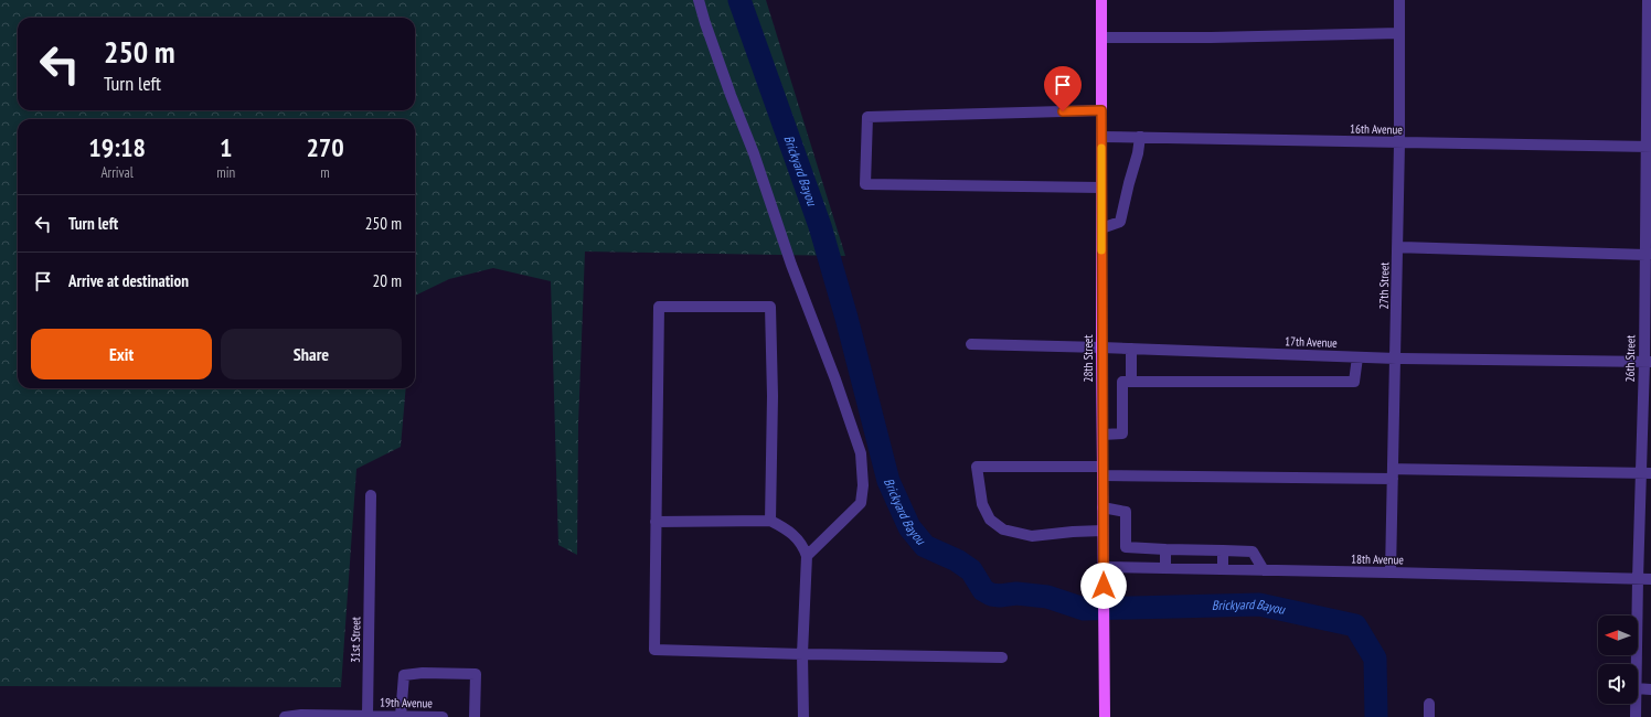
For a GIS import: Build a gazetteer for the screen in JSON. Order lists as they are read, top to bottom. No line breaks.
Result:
{"streets":{"main road":["28th Street"],"street":["16th Avenue","27th Street","17th Avenue","26th Street","18th Avenue","31st Street","19th Avenue"]},"crossings":[["16th Avenue","27th Street"],["16th Avenue","28th Street"],["16th Avenue","26th Street"],["27th Street","17th Avenue"],["27th Street","18th Avenue"],["17th Avenue","28th Street"],["17th Avenue","26th Street"],["28th Street","18th Avenue"],["26th Street","18th Avenue"],["31st Street","19th Avenue"]],"water":["Brickyard Bayou"],"north":"left","page":{"turn":["250 m","Turn left"],"eta":["19:18","Arrival","1","min","270","m"],"list":[{"name":"Turn left","value":"250 m"},{"name":"Arrive at destination","value":"20 m"}],"buttons":["Exit","Share"]}}
